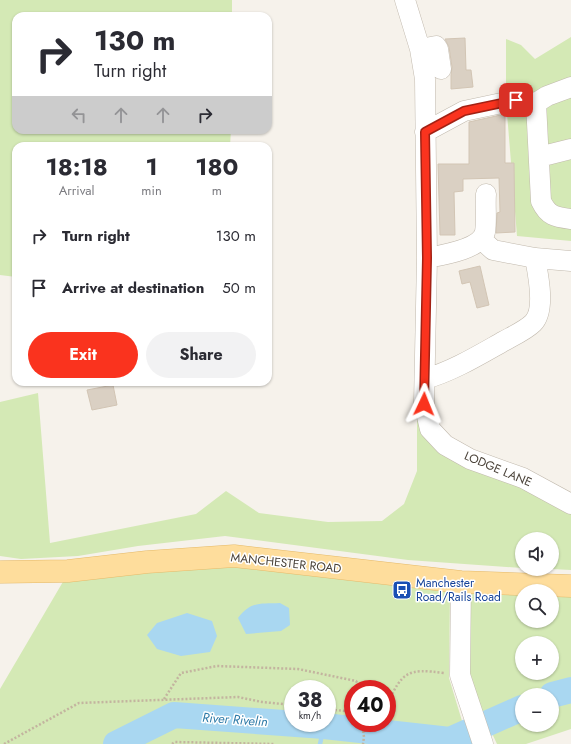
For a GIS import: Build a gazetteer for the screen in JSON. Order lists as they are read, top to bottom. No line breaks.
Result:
{"streets":{"main road":["MANCHESTER ROAD"],"street":["LODGE LANE"]},"water":["River Rivelin"],"places":{"bus stop":["Manchester Road/Rails Road"]},"page":{"turn":["130 m","Turn right"],"eta":["18:18","Arrival","1","min","180","m"],"list":[{"name":"Turn right","value":"130 m"},{"name":"Arrive at destination","value":"50 m"}],"buttons":["Exit","Share"],"map_buttons":["+","−"],"speed":"38 km/h","limit":"40"}}
